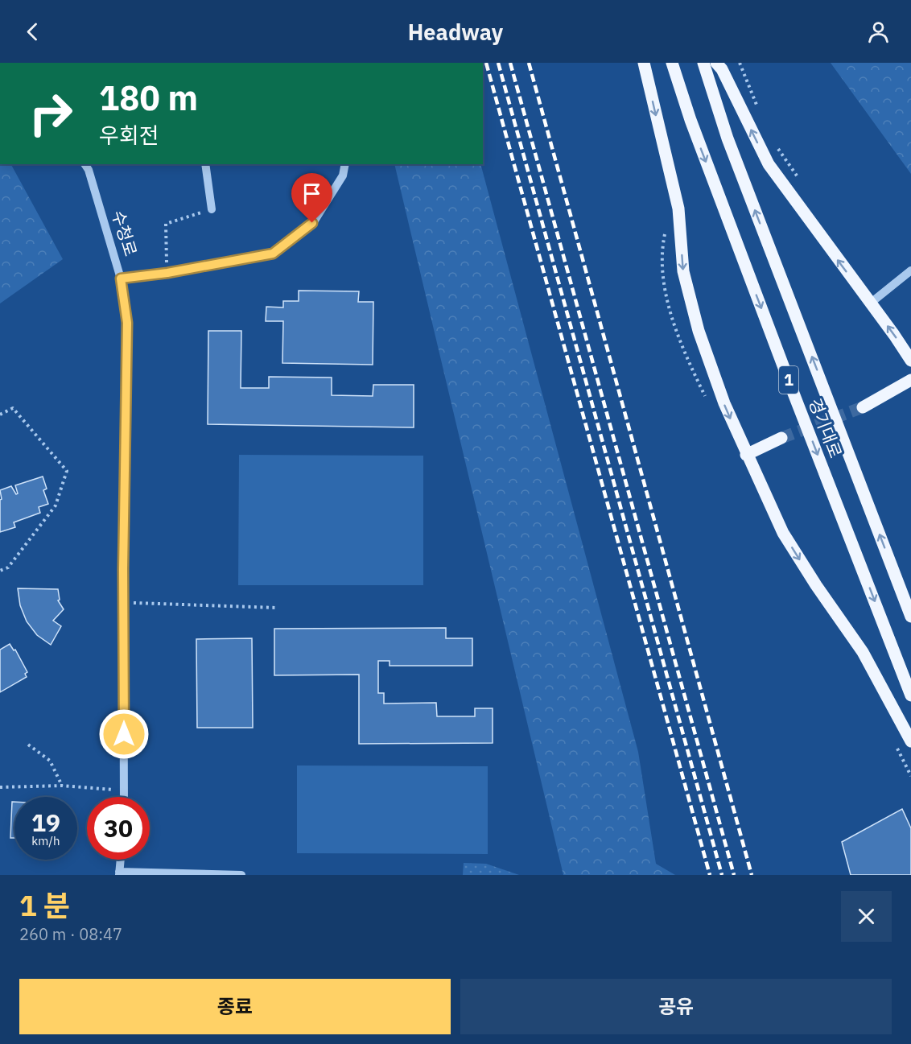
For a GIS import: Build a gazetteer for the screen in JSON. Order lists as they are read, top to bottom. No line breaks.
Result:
{"streets":{"main road":["1","경기대로"],"street":["수청로"]},"page":{"header":"Headway","turn":["180 m","우회전"],"speed":"19 km/h","limit":"30","heading":["1 분","260 m · 08:47"],"buttons":["종료","공유"]}}
